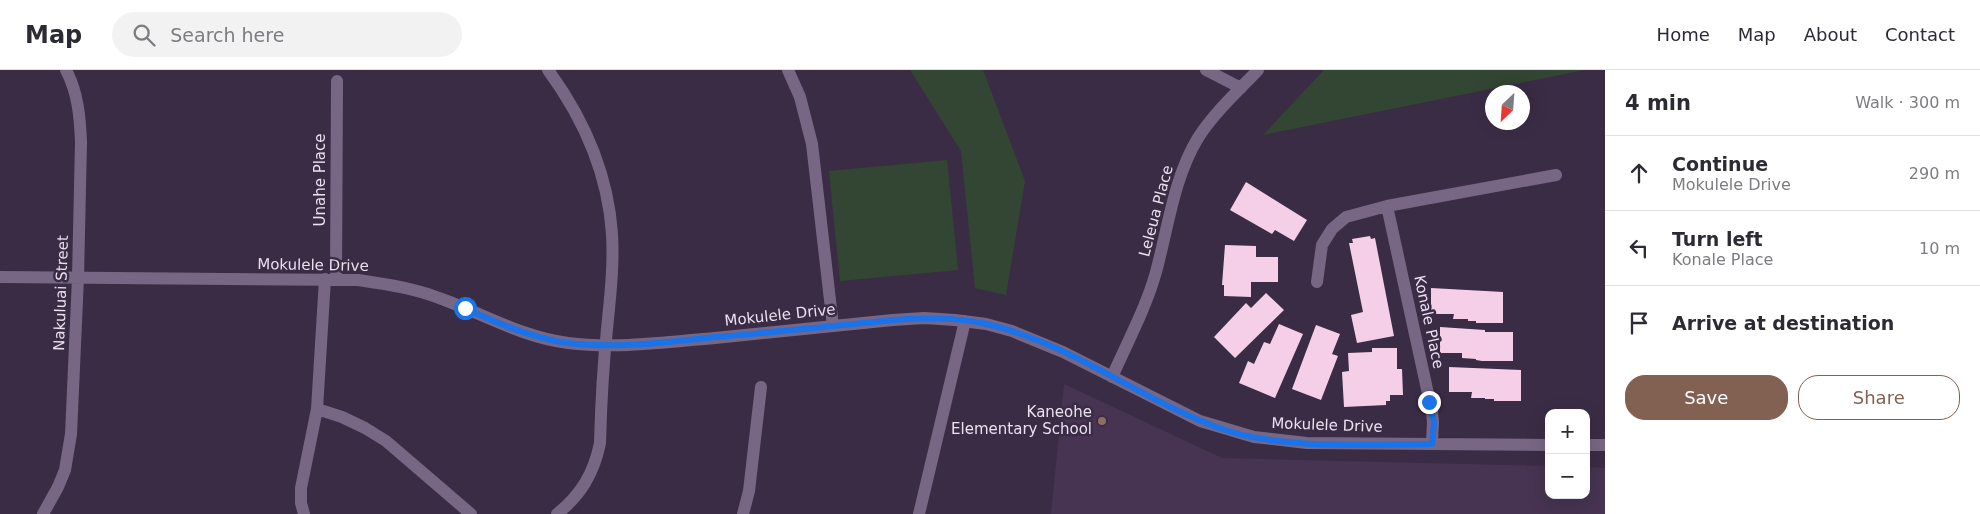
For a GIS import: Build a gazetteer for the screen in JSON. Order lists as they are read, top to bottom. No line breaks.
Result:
{"streets":{"street":["Unahe Place","Leleua Place","Mokulele Drive","Nakuluai Street","Konale Place"]},"crossings":[["Unahe Place","Mokulele Drive"],["Leleua Place","Mokulele Drive"],["Mokulele Drive","Nakuluai Street"],["Mokulele Drive","Konale Place"]],"places":["Kaneohe Elementary School"],"north":"bottom left","page":{"header":"Map","search":"Search here","nav":["Home","Map","About","Contact"],"heading":["4 min","Walk · 300 m"],"list":[["Continue","Mokulele Drive","290 m"],["Turn left","Konale Place","10 m"],"Arrive at destination"],"buttons":["Save","Share"],"map_buttons":["+","−"]}}
